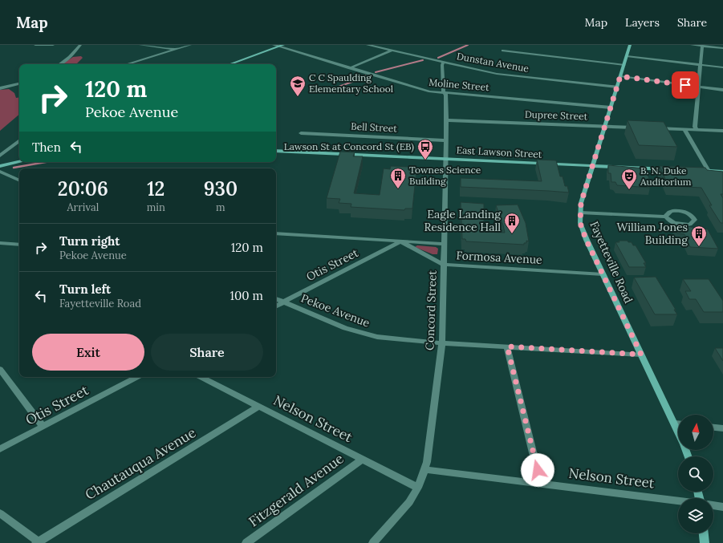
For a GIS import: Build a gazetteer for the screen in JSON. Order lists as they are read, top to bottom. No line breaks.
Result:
{"streets":{"main road":["East Lawson Street","Fayetteville Road"],"street":["Dunstan Avenue","Moline Street","Dupree Street","Bell Street","Formosa Avenue","Otis Street","Pekoe Avenue","Concord Street","Nelson Street","Chautauqua Avenue","Fitzgerald Avenue"]},"crossings":[["Dunstan Avenue","Fayetteville Road"],["Dunstan Avenue","Concord Street"],["Moline Street","Fayetteville Road"],["Moline Street","Concord Street"],["Dupree Street","Fayetteville Road"],["Dupree Street","Concord Street"],["Bell Street","Concord Street"],["East Lawson Street","Fayetteville Road"],["East Lawson Street","Concord Street"],["Formosa Avenue","Fayetteville Road"],["Formosa Avenue","Otis Street"],["Formosa Avenue","Concord Street"],["Fayetteville Road","Pekoe Avenue"],["Otis Street","Pekoe Avenue"],["Pekoe Avenue","Concord Street"],["Concord Street","Nelson Street"],["Nelson Street","Chautauqua Avenue"],["Nelson Street","Fitzgerald Avenue"]],"places":{"school or university":["C C Spaulding Elementary School"],"bus stop":["Lawson St at Concord St (EB)"],"building":["Townes Science Building","Eagle Landing Residence Hall","William Jones Building"],"theatre":["B. N. Duke Auditorium"]},"north":"top","page":{"header":"Map","nav":["Map","Layers","Share"],"turn":["120 m","Pekoe Avenue"],"then":"Then","eta":["20:06","Arrival","12","min","930","m"],"list":[{"name":"Turn right","note":"Pekoe Avenue","value":"120 m"},{"name":"Turn left","note":"Fayetteville Road","value":"100 m"}],"buttons":["Exit","Share"]}}
